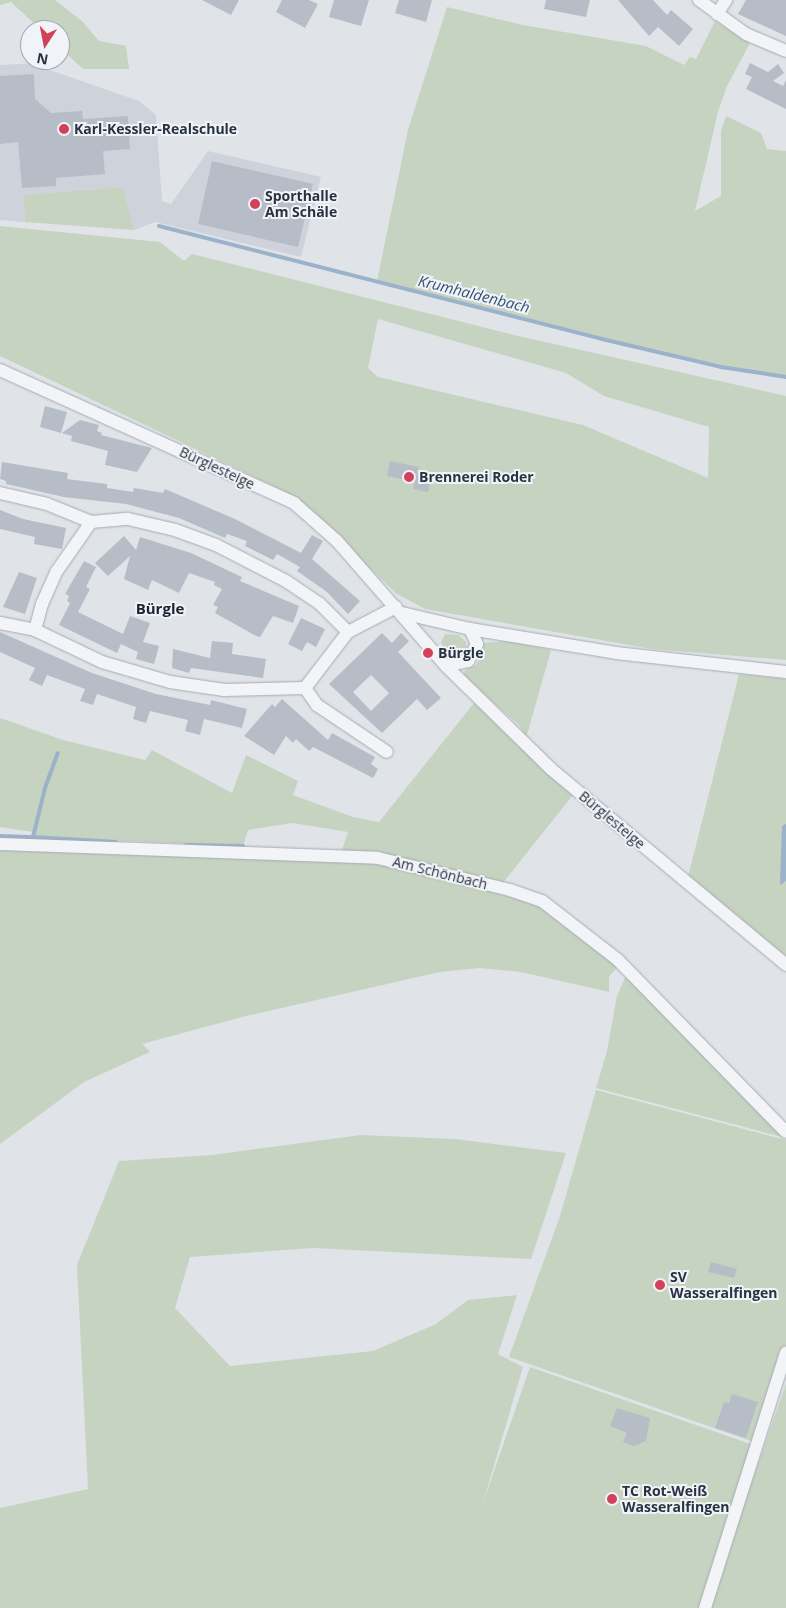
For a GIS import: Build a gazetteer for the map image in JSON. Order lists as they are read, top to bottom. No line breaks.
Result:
{"streets":{"street":["Bürglesteige","Am Schönbach"]},"districts":["Bürgle"],"water":["Krumhaldenbach"],"places":["Karl-Kessler-Realschule","Sporthalle Am Schäle","Brennerei Roder","Bürgle","SV Wasseralfingen","TC Rot-Weiß Wasseralfingen"],"north":"bottom"}
